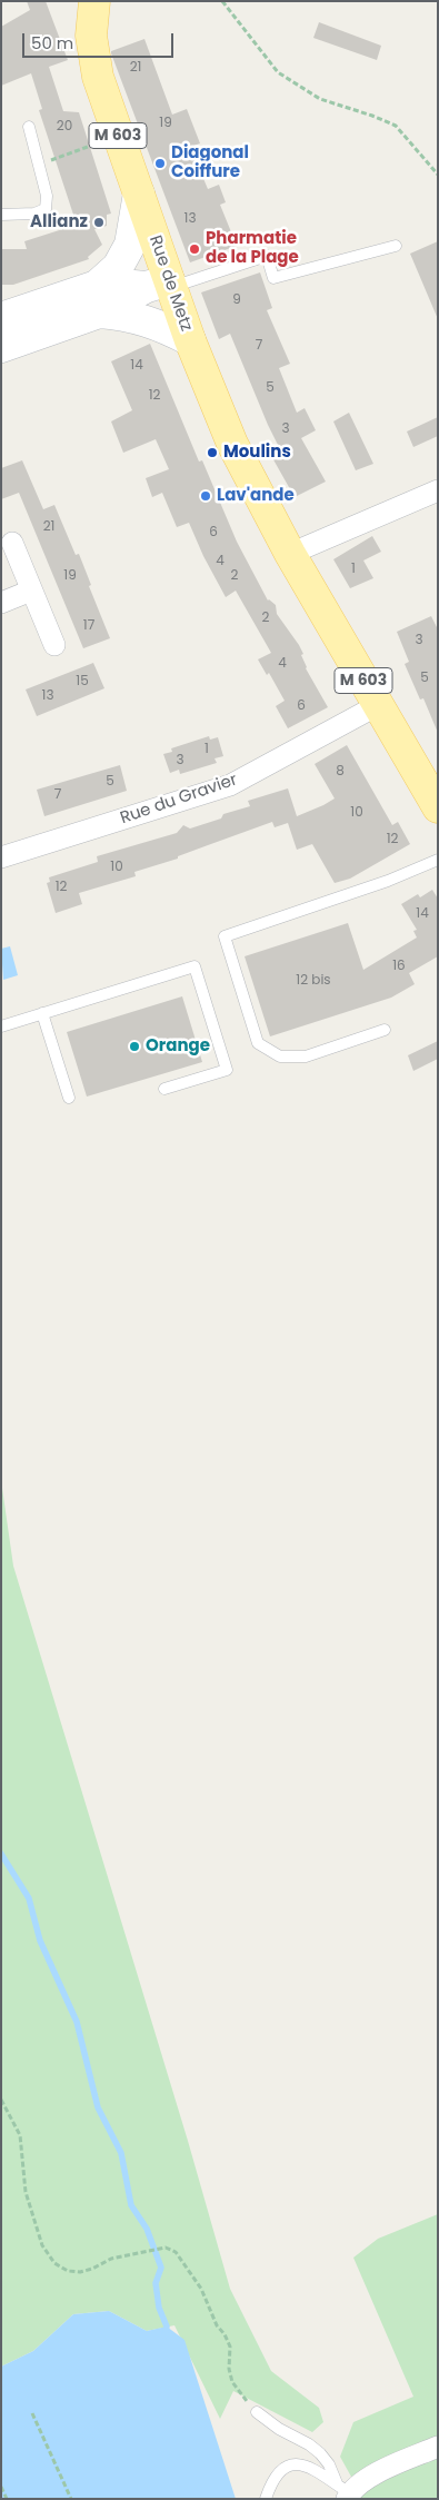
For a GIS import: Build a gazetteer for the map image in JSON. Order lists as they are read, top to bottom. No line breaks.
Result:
{"streets":{"main road":["M 603","Rue de Metz"],"street":["Rue du Gravier"]},"crossings":[["M 603","Rue de Metz"],["M 603","Rue du Gravier"]],"places":["Diagonal Coiffure","Allianz","Pharmatie de la Plage","Moulins","Lav'ande","Orange"],"house_numbers":["21","19","20","13","9","7","14","5","12","3","21","6","4","1","19","2","2","17","3","4","5","15","13","6","1","3","8","5","7","10","12","10","12","14","16","12 bis"],"scale_bar":"50 m"}
